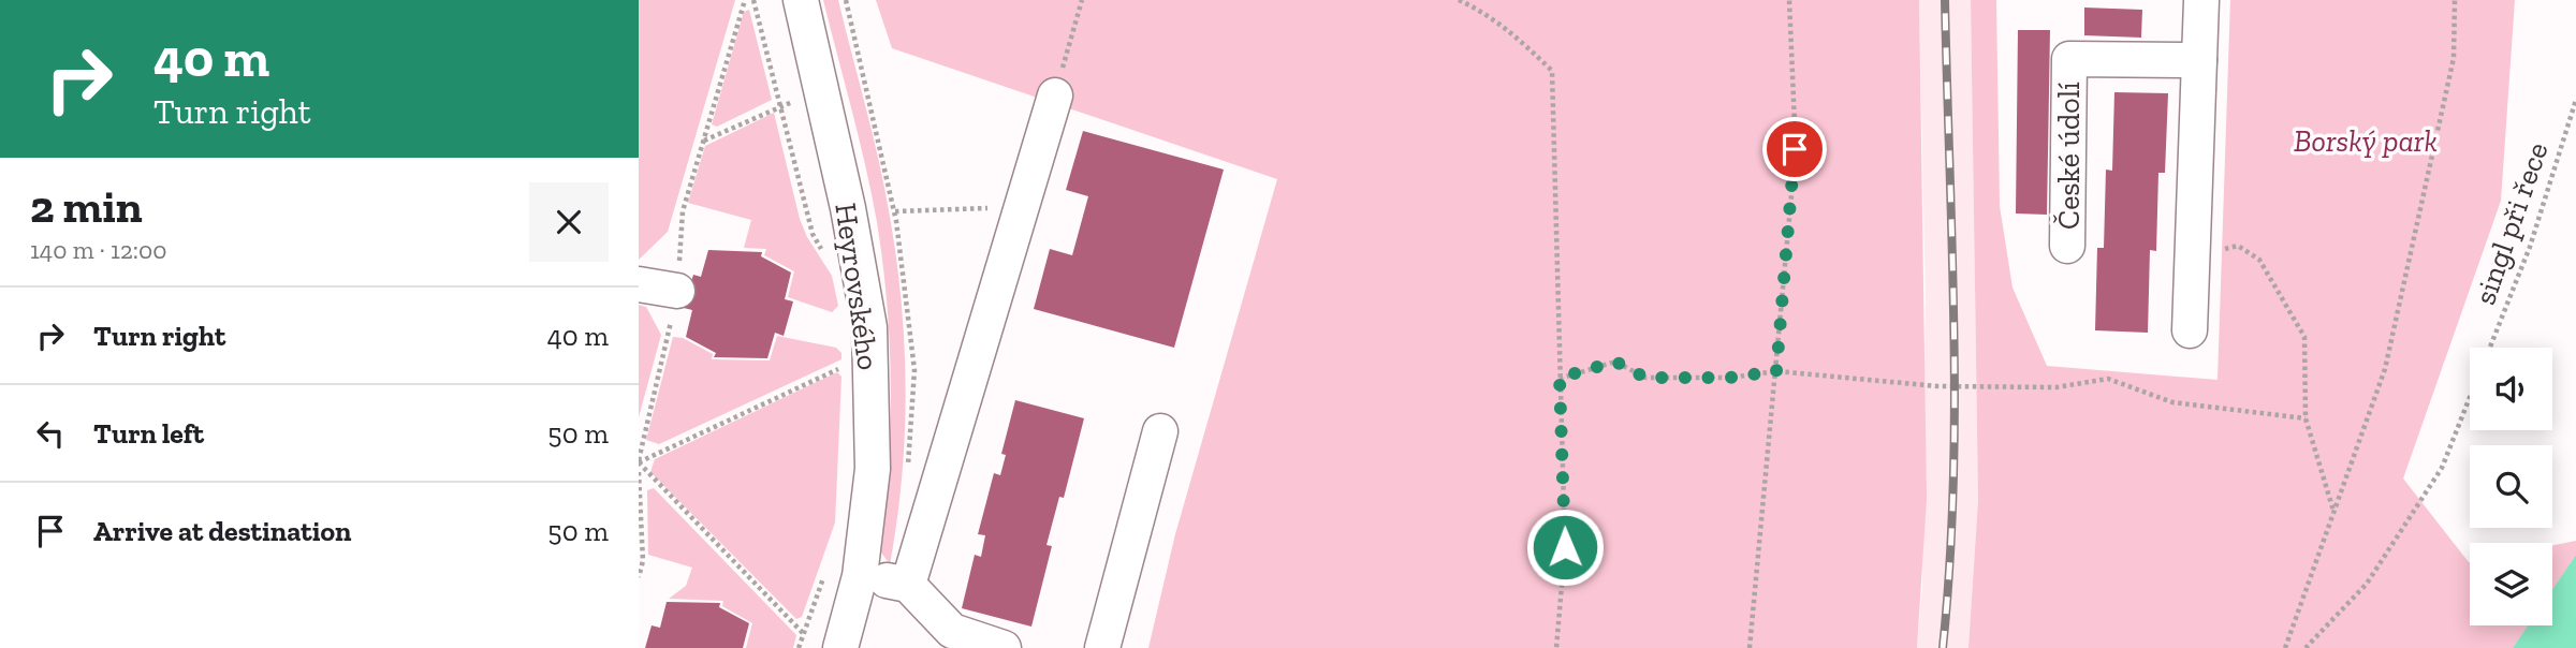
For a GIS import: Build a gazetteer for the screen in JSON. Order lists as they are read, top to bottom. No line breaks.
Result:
{"streets":{"street":["České údolí","Heyrovského"],"path":["singl při řece"]},"parks":["Borský park"],"page":{"turn":["40 m","Turn right"],"heading":["2 min","140 m · 12:00"],"list":[{"name":"Turn right","value":"40 m"},{"name":"Turn left","value":"50 m"},{"name":"Arrive at destination","value":"50 m"}]}}
